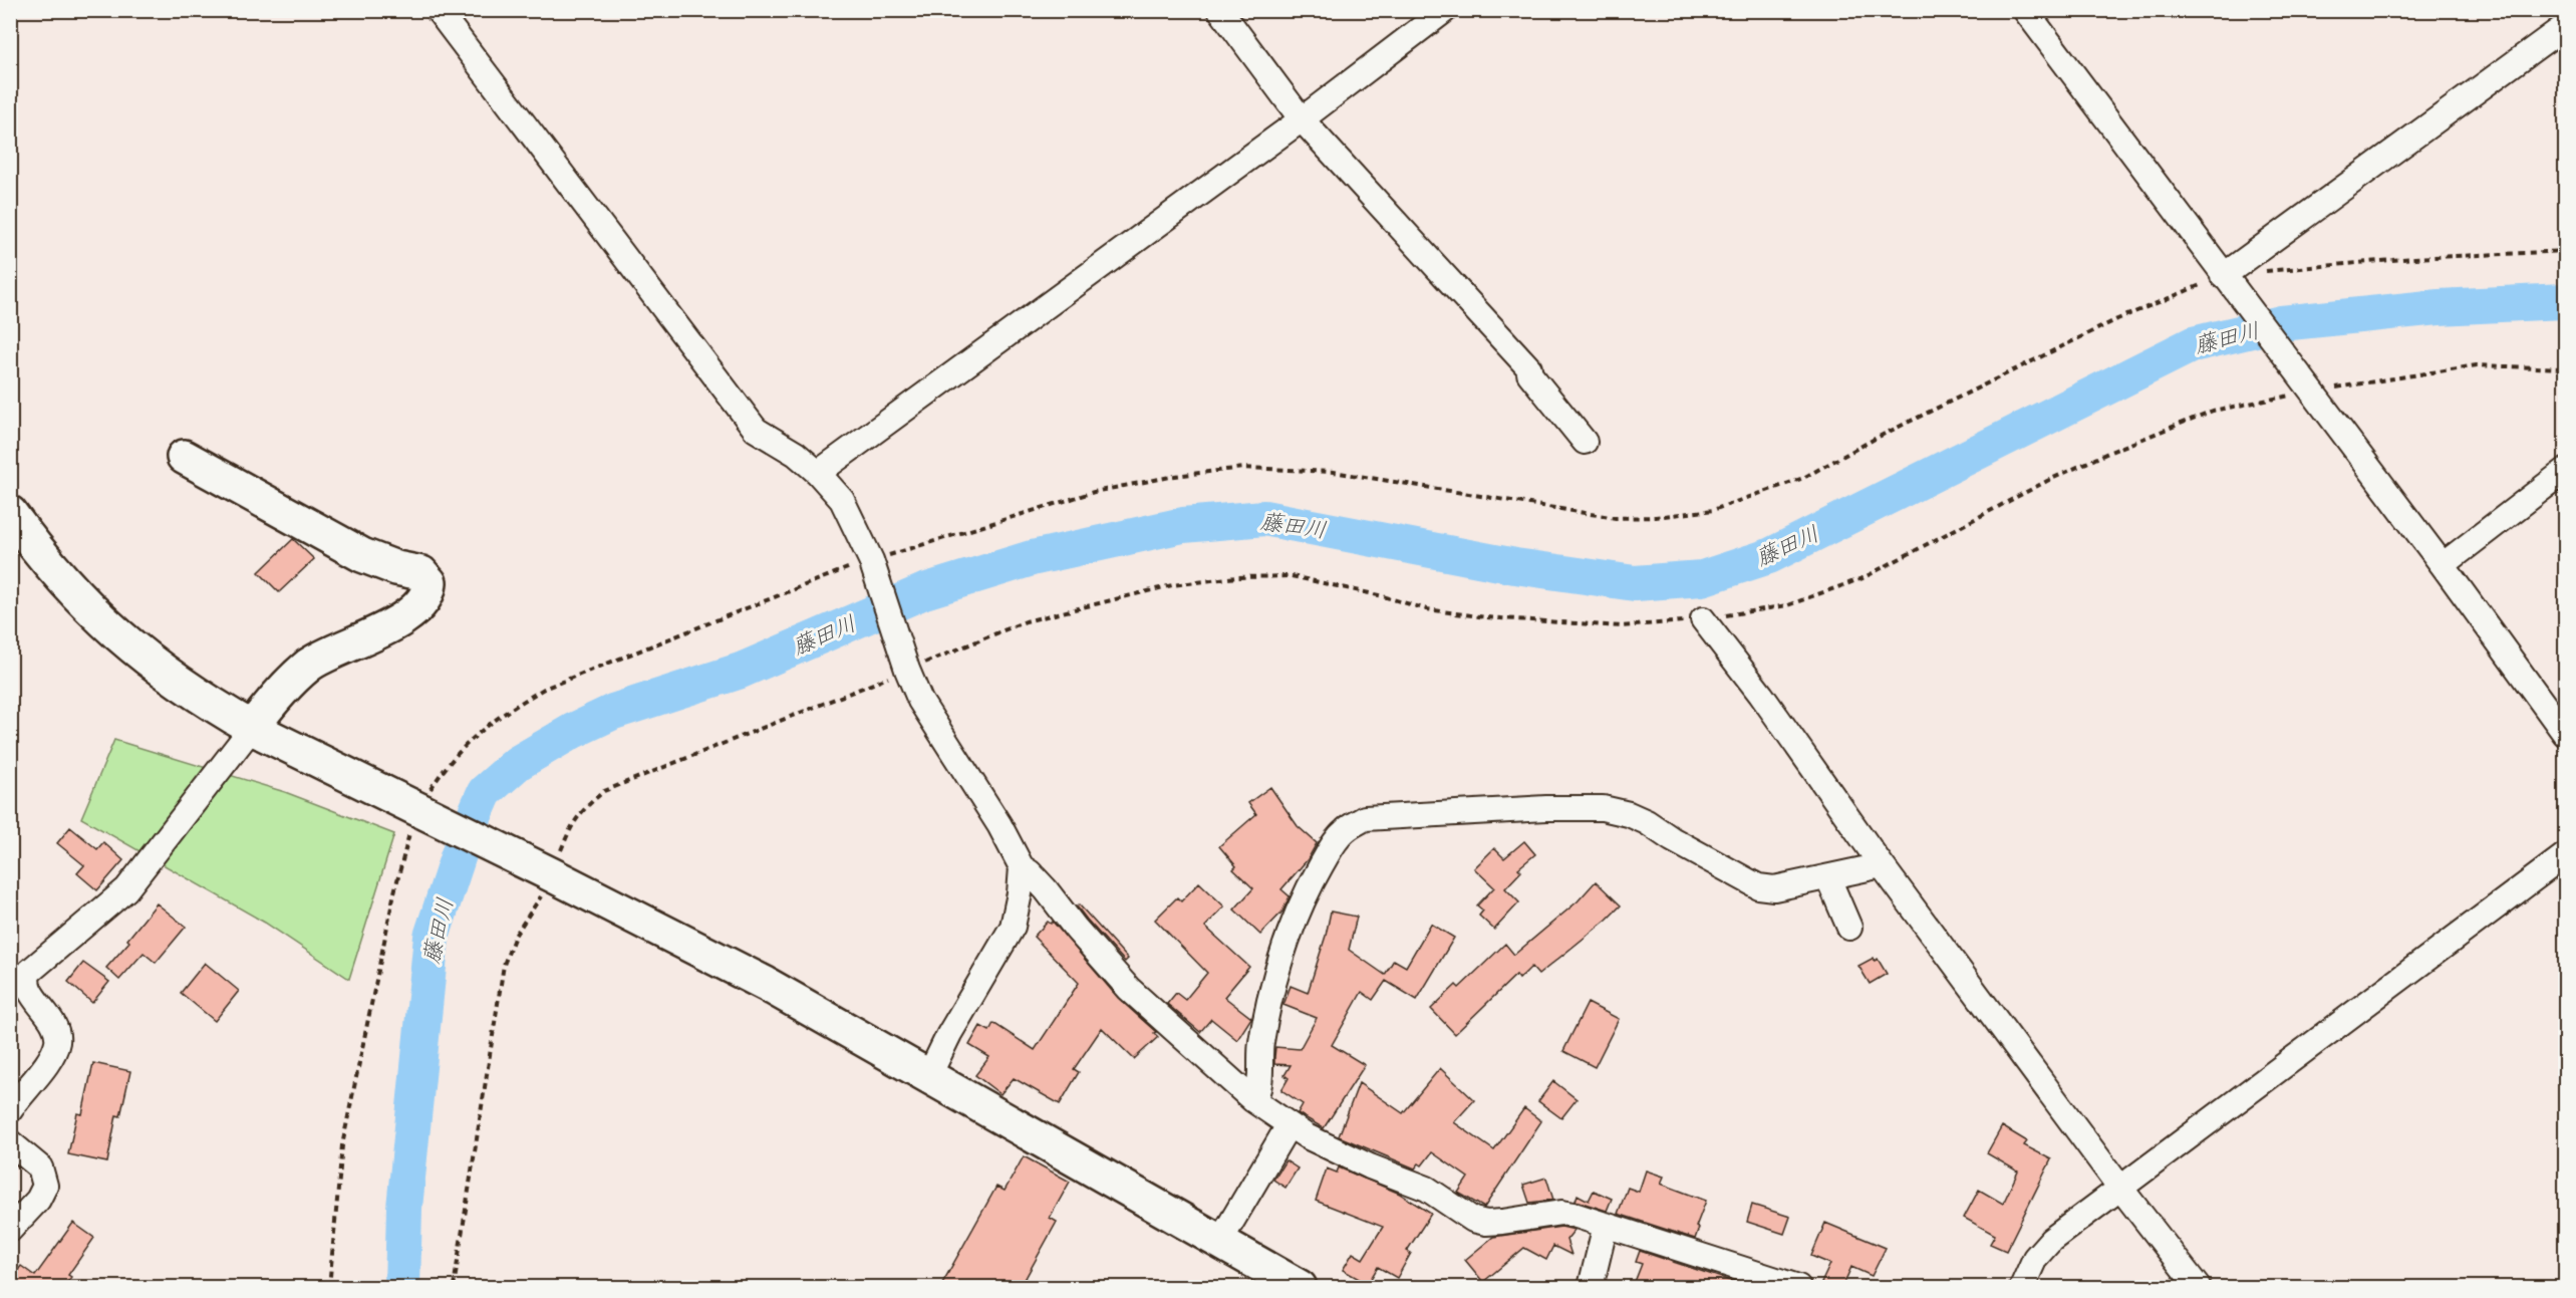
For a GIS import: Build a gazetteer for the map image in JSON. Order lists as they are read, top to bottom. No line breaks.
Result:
{"water":["藤田川"]}
